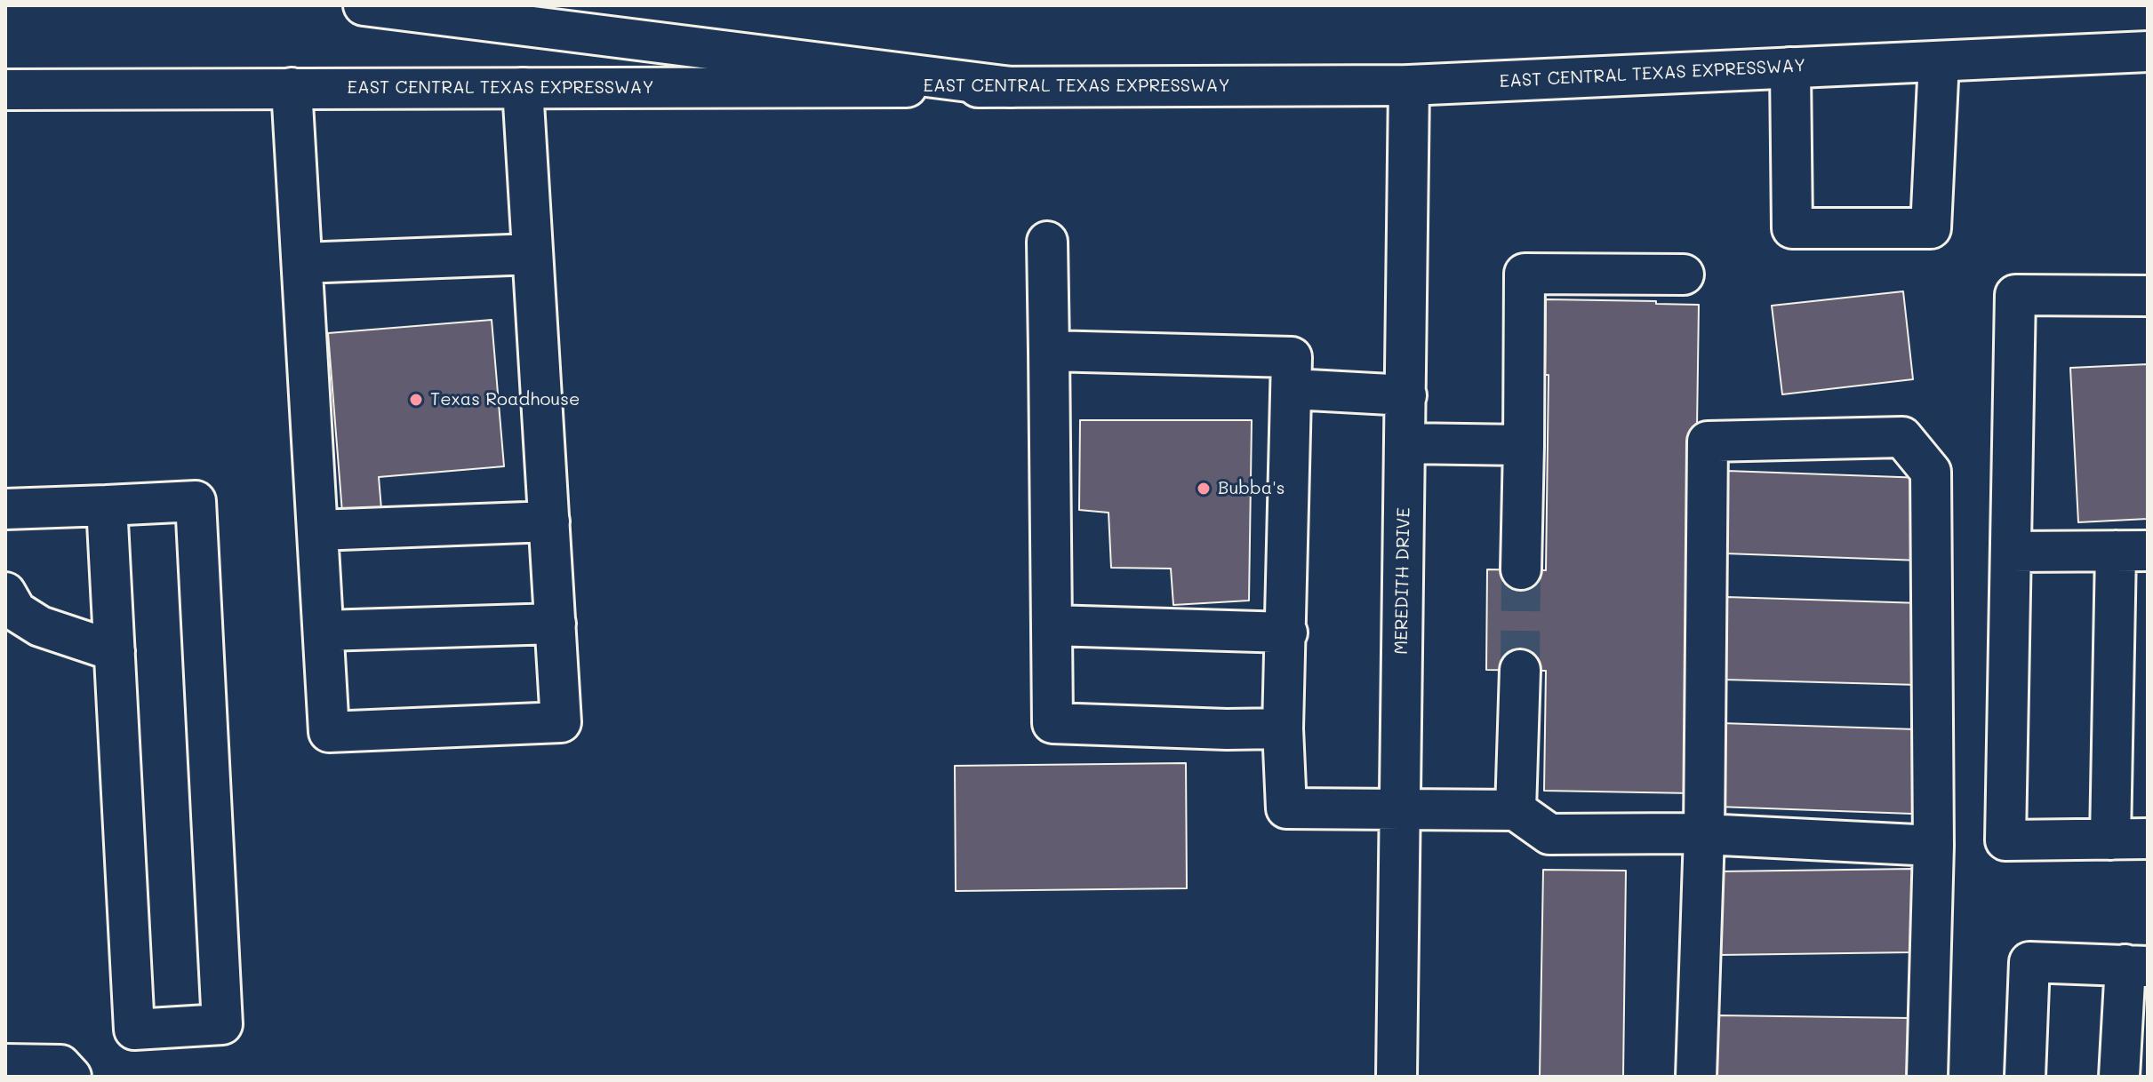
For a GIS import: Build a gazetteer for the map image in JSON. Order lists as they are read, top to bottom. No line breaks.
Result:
{"streets":{"main road":["EAST CENTRAL TEXAS EXPRESSWAY","MEREDITH DRIVE"]},"crossings":[["EAST CENTRAL TEXAS EXPRESSWAY","MEREDITH DRIVE"]],"places":["Texas Roadhouse","Bubba's"]}
